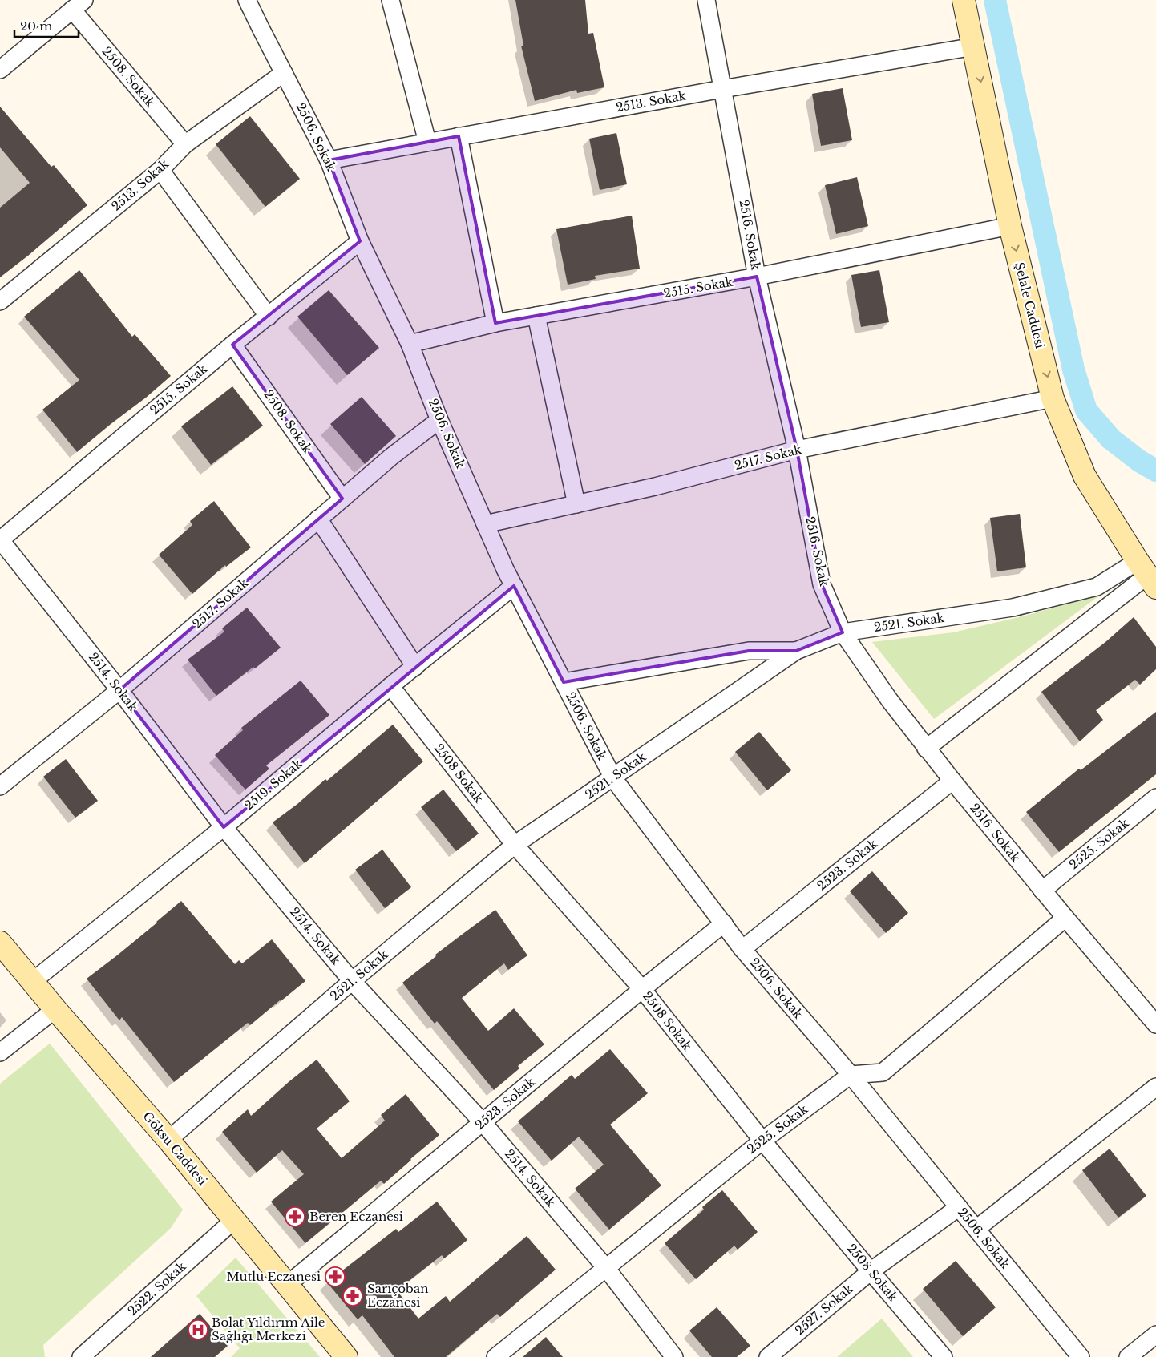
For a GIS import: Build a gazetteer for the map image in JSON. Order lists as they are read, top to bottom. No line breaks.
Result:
{"streets":{"street":["2508. Sokak","2513. Sokak","2506. Sokak","2516. Sokak","2515. Sokak","Şelale Caddesi","2517. Sokak","2521. Sokak","2514. Sokak","2508 Sokak","2519. Sokak","2525. Sokak","2523. Sokak","Göksu Caddesi","2522. Sokak","2527. Sokak"]},"crossings":[["2508. Sokak","2513. Sokak"],["2508. Sokak","2515. Sokak"],["2508. Sokak","2517. Sokak"],["2513. Sokak","2506. Sokak"],["2513. Sokak","2516. Sokak"],["2513. Sokak","Şelale Caddesi"],["2506. Sokak","2515. Sokak"],["2506. Sokak","2517. Sokak"],["2506. Sokak","2521. Sokak"],["2506. Sokak","2519. Sokak"],["2506. Sokak","2525. Sokak"],["2506. Sokak","2523. Sokak"],["2506. Sokak","2527. Sokak"],["2516. Sokak","2515. Sokak"],["2516. Sokak","2517. Sokak"],["2516. Sokak","2521. Sokak"],["2516. Sokak","2525. Sokak"],["2516. Sokak","2523. Sokak"],["2515. Sokak","Şelale Caddesi"],["2515. Sokak","2514. Sokak"],["Şelale Caddesi","2517. Sokak"],["Şelale Caddesi","2521. Sokak"],["2517. Sokak","2514. Sokak"],["2521. Sokak","2514. Sokak"],["2521. Sokak","2508 Sokak"],["2521. Sokak","Göksu Caddesi"],["2514. Sokak","2519. Sokak"],["2514. Sokak","2525. Sokak"],["2514. Sokak","2523. Sokak"],["2508 Sokak","2519. Sokak"],["2508 Sokak","2525. Sokak"],["2508 Sokak","2523. Sokak"],["2508 Sokak","2527. Sokak"],["2519. Sokak","Göksu Caddesi"],["2523. Sokak","Göksu Caddesi"],["Göksu Caddesi","2522. Sokak"]],"one_way":["Şelale Caddesi"],"places":{"pharmacy":["Beren Eczanesi","Mutlu Eczanesi","Sarıçoban Eczanesi"],"hospital":["Bolat Yıldırım Aile Sağlığı Merkezi"]},"scale_bar":"20 m"}
